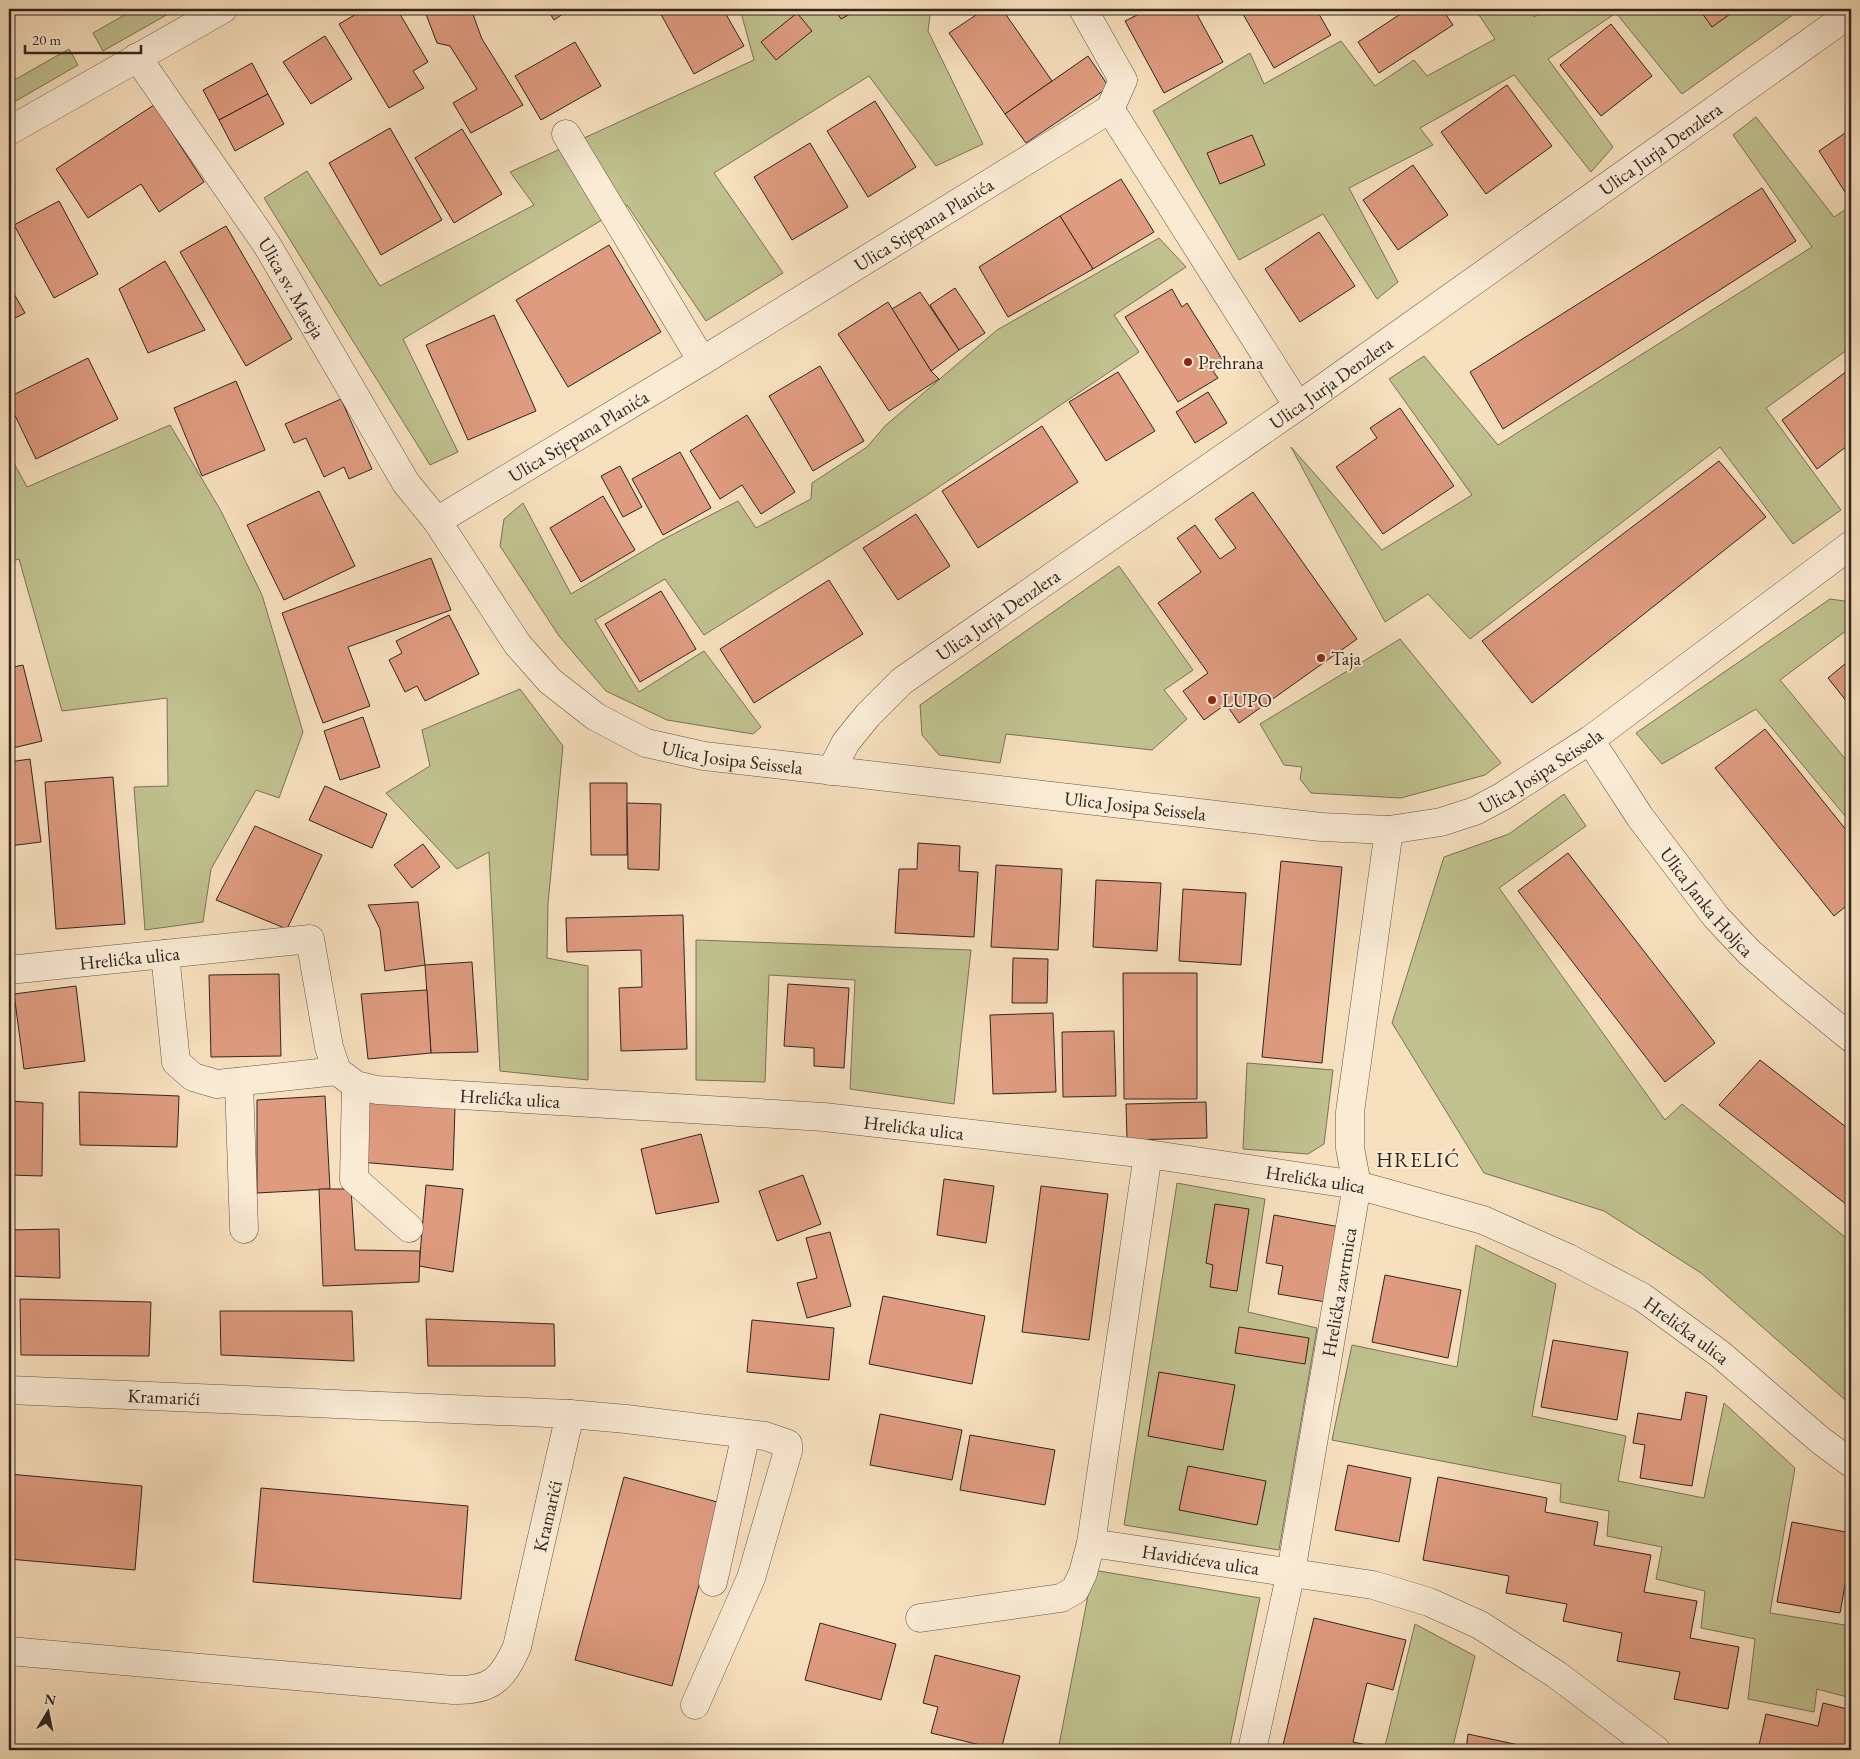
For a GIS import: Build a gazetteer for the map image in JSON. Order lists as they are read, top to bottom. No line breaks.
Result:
{"streets":{"street":["Ulica Jurja Denzlera","Ulica Stjepana Planića","Ulica sv. Mateja","Ulica Josipa Seissela","Ulica Janka Holjca","Hrelićka ulica","Hrelićka zavrtnica","Kramarići","Havidićeva ulica"]},"crossings":[["Ulica Jurja Denzlera","Ulica Josipa Seissela"],["Ulica Stjepana Planića","Ulica sv. Mateja"],["Ulica Stjepana Planića","Ulica Josipa Seissela"],["Ulica sv. Mateja","Ulica Josipa Seissela"],["Ulica Josipa Seissela","Ulica Janka Holjca"],["Ulica Josipa Seissela","Hrelićka zavrtnica"],["Hrelićka ulica","Hrelićka zavrtnica"],["Hrelićka zavrtnica","Havidićeva ulica"]],"districts":["HRELIĆ"],"places":["Prehrana","Taja","LUPO"],"scale_bar":"20 m","north":"top"}
